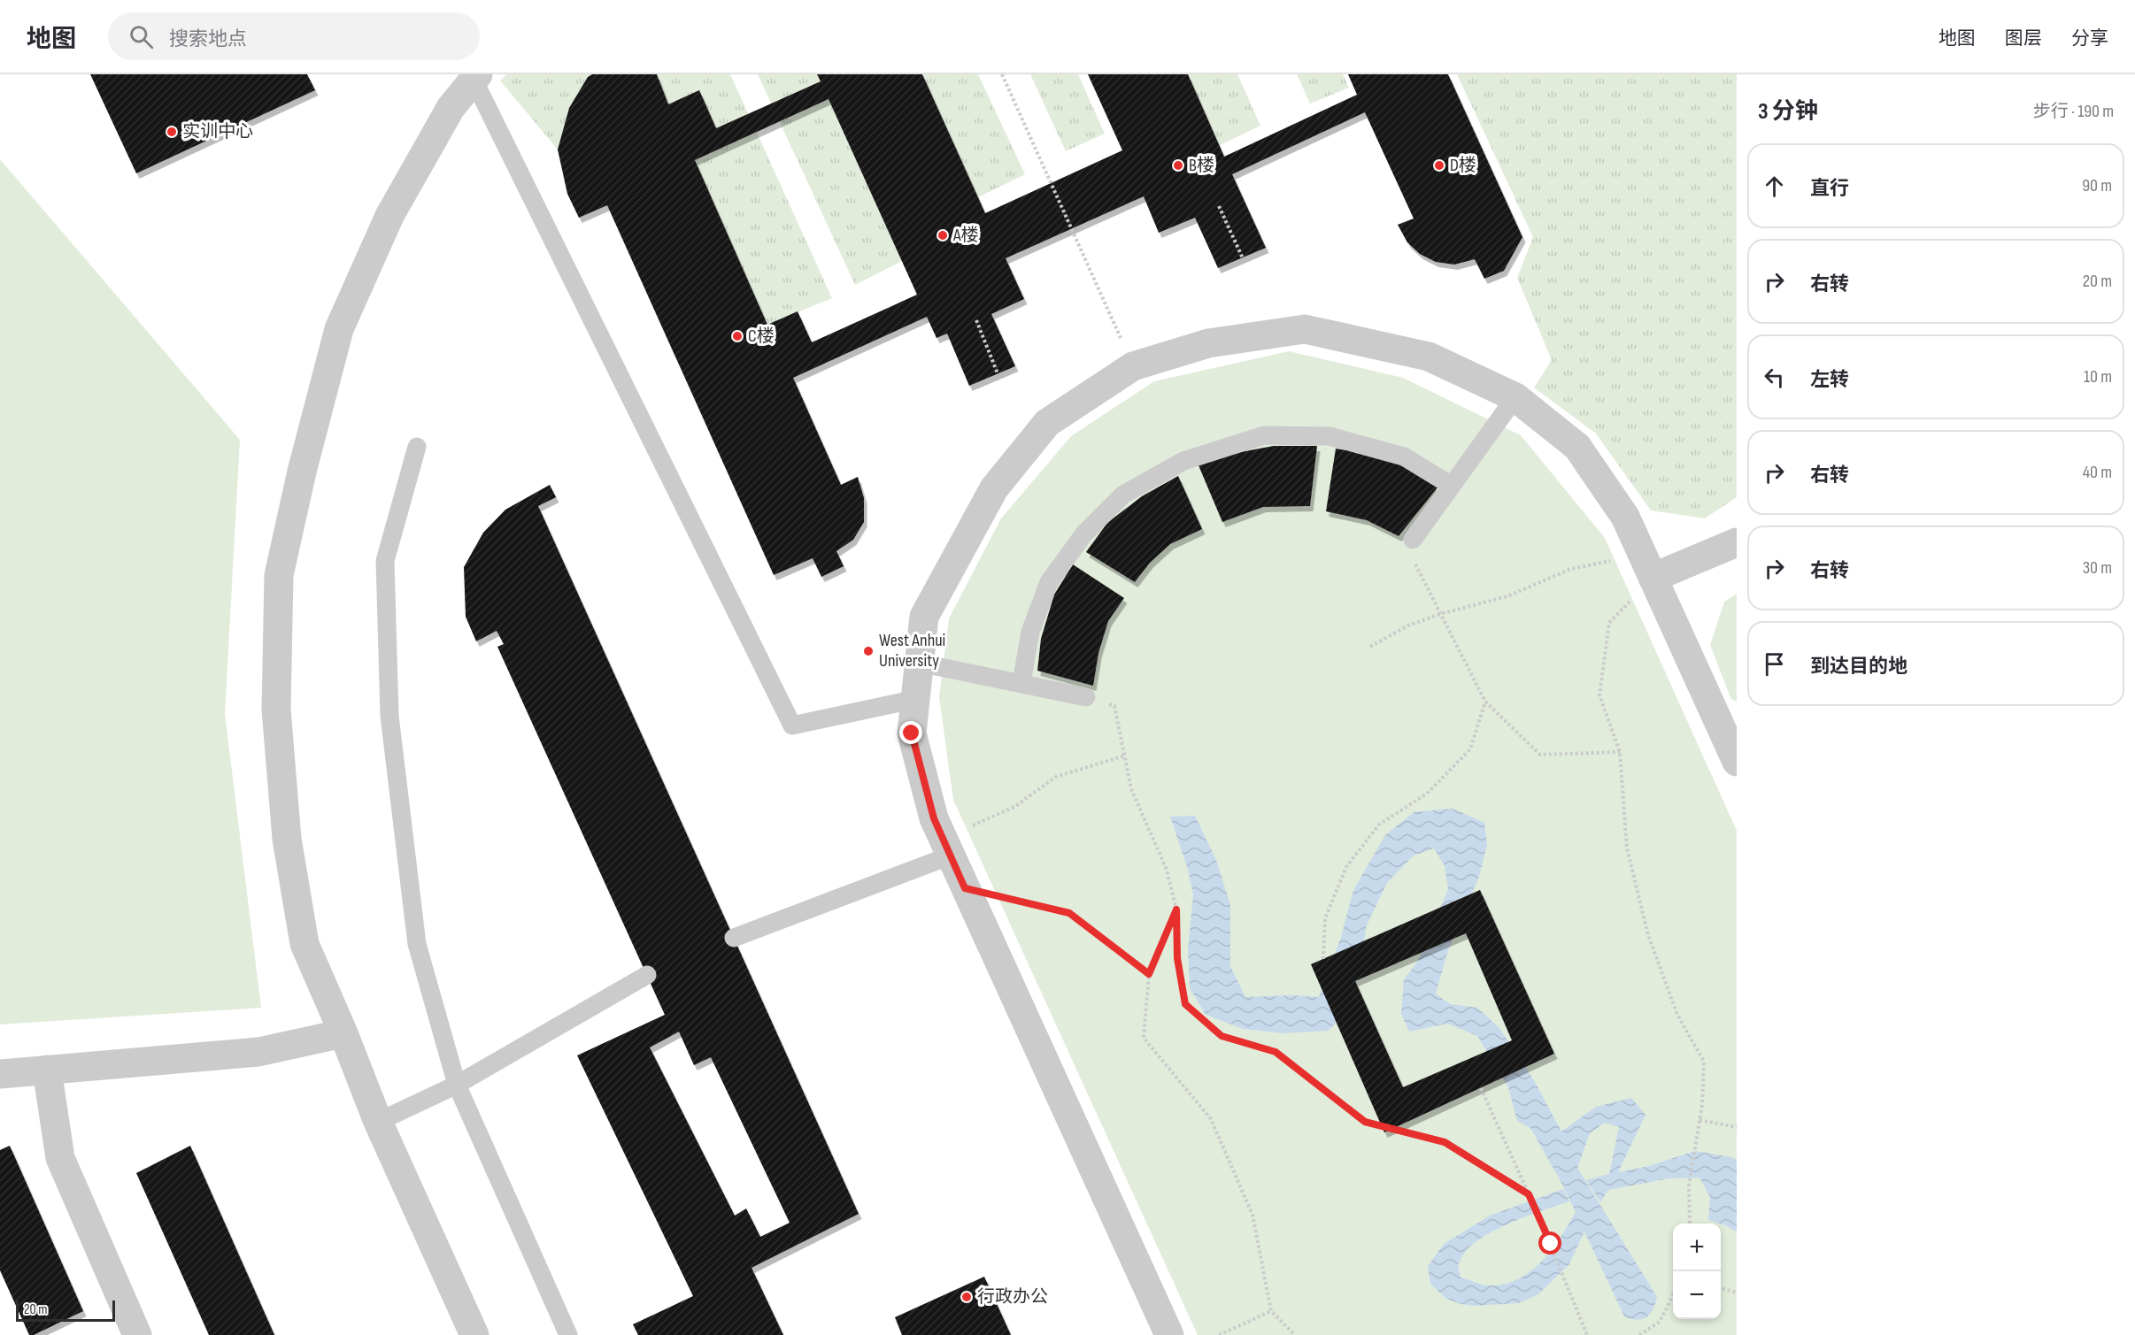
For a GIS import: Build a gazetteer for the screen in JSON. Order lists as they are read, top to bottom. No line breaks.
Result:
{"places":["实训中心","B楼","D楼","A楼","C楼","West Anhui University","行政办公"],"scale_bar":"20 m","page":{"header":"地图","search":"搜索地点","nav":["地图","图层","分享"],"heading":["3 分钟","步行 · 190 m"],"list":[["直行","90 m"],["右转","20 m"],["左转","10 m"],["右转","40 m"],["右转","30 m"],"到达目的地"],"map_buttons":["+","−"],"scale":"20 m"}}
